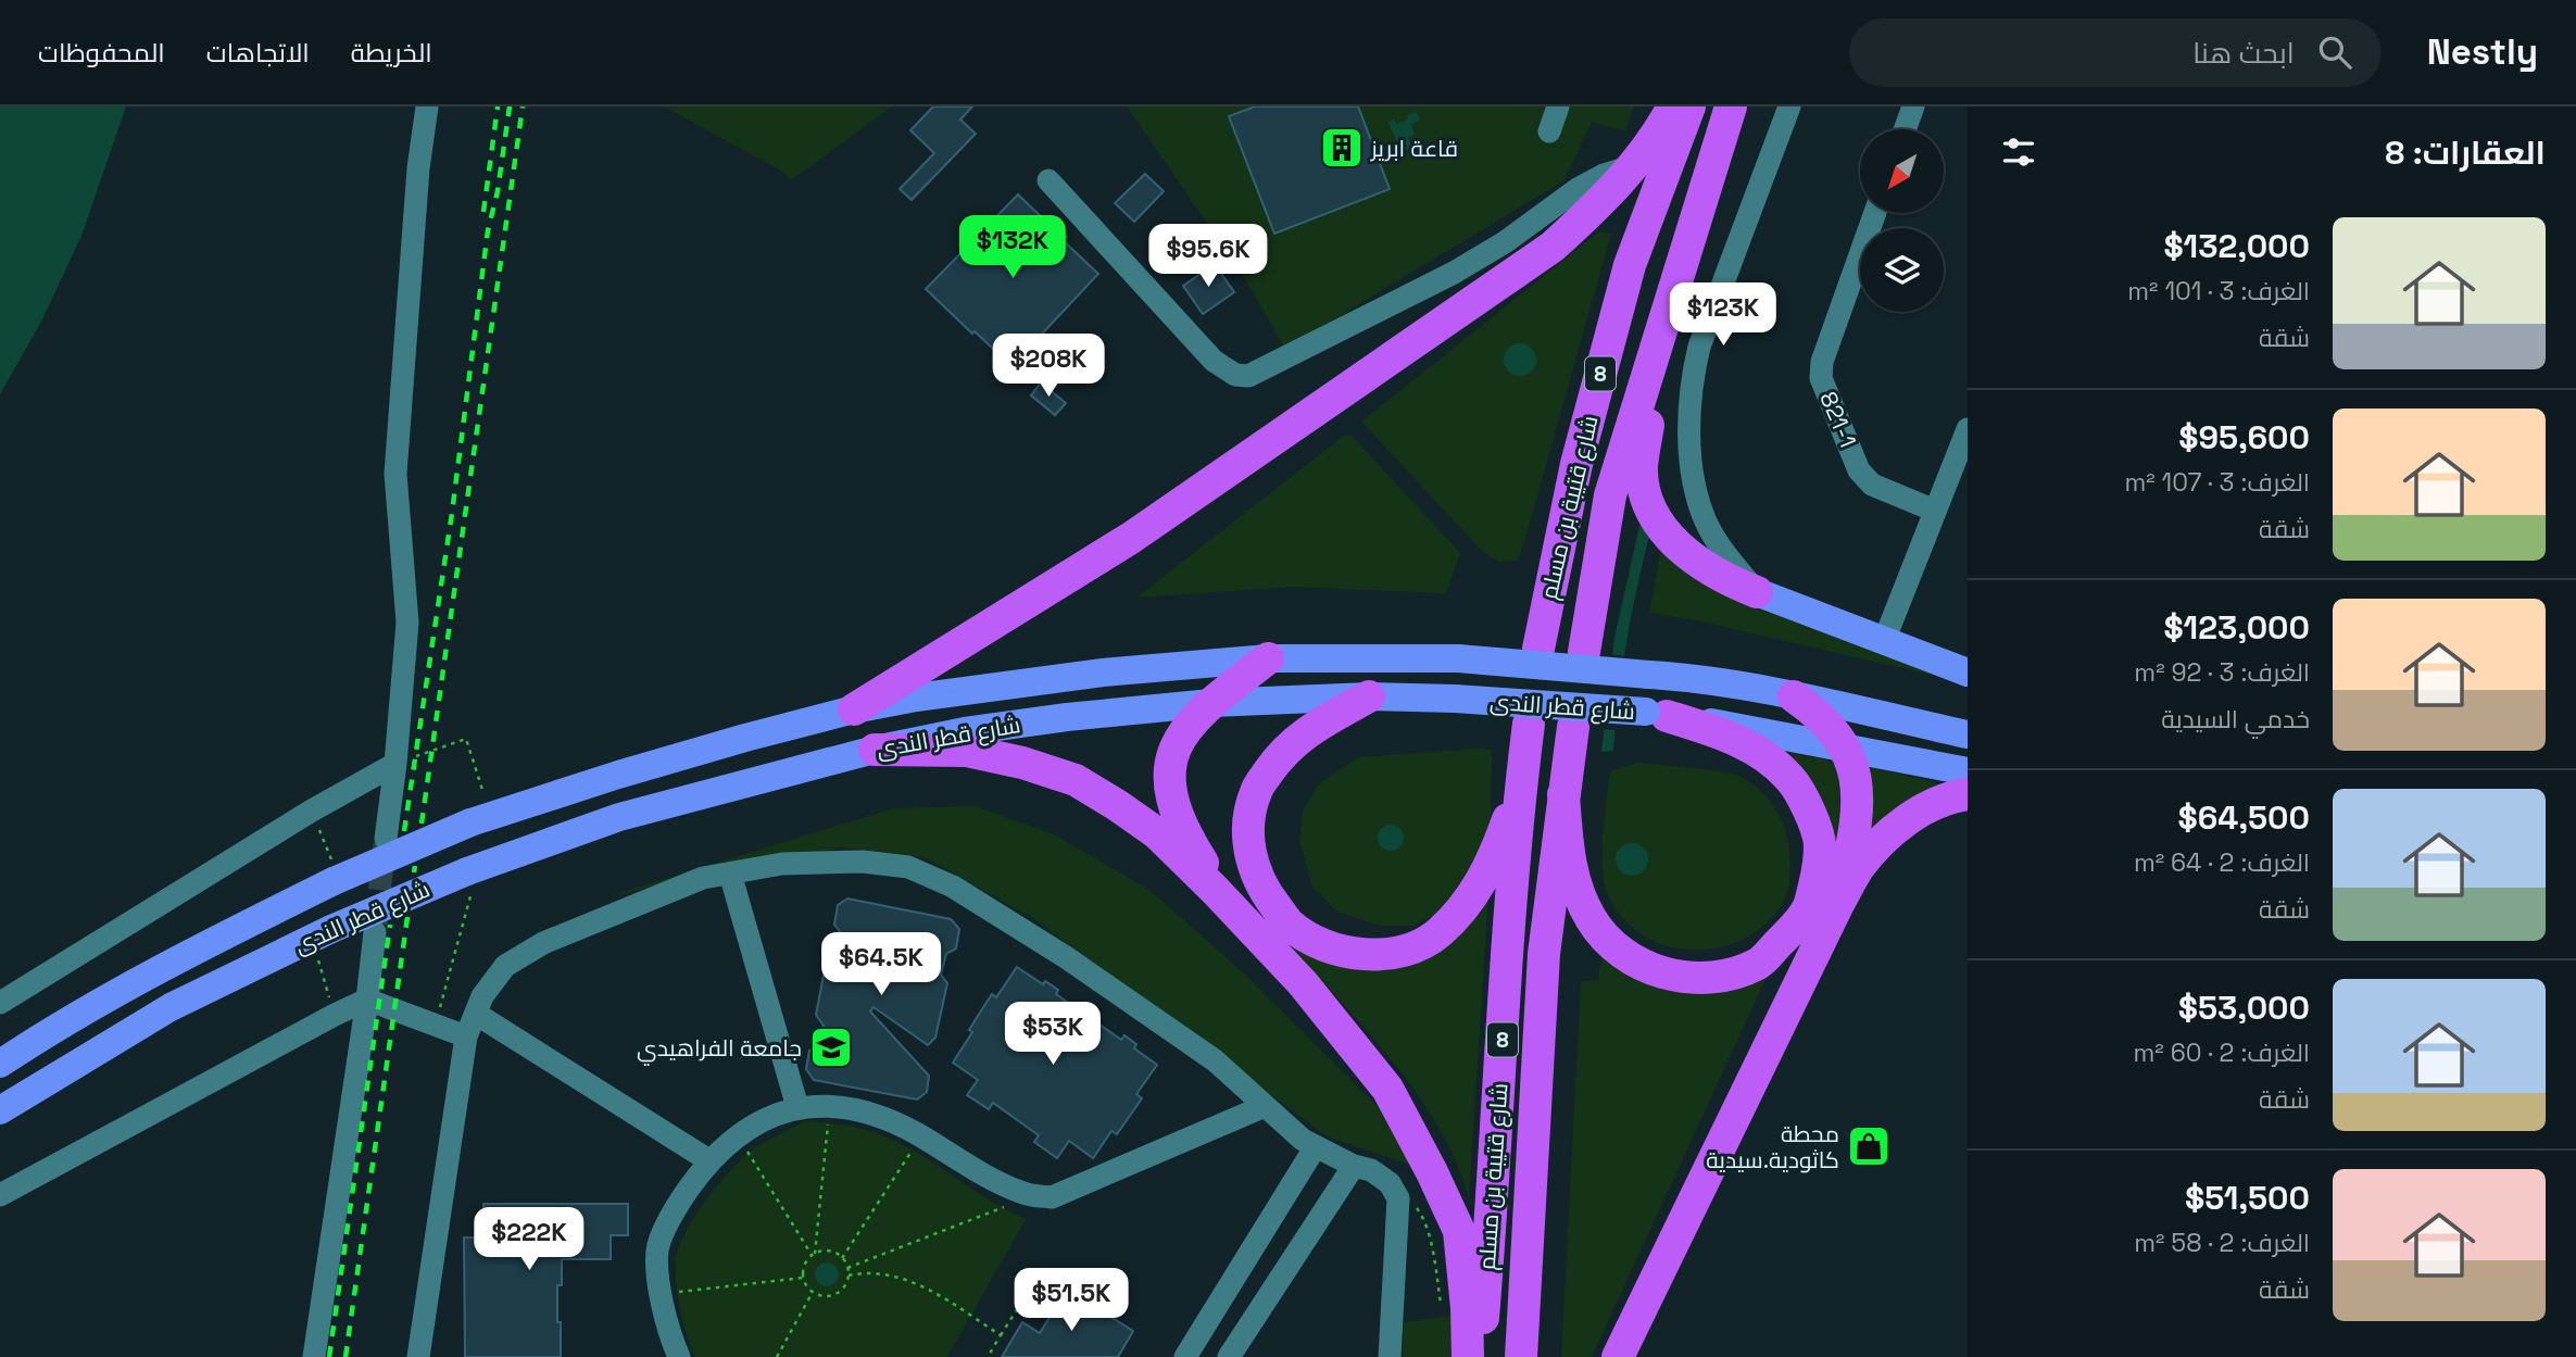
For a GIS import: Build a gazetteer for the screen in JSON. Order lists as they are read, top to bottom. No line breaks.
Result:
{"streets":{"highway":["8","شارع قتيبة بن مسلم"],"main road":["شارع قطر الندى"],"street":["821-1"]},"places":{"building":["قاعة ابريز"],"school or university":["جامعة الفراهيدي"],"shop":["محطة كاثودية.سيدية"]},"north":"bottom left","page":{"header":"Nestly","search":"ابحث هنا","nav":["الخريطة","الاتجاهات","المحفوظات"],"heading":"العقارات: 8","list":[{"name":"$132,000","note":"الغرف: 3 · 101 m² · شقة"},{"name":"$95,600","note":"الغرف: 3 · 107 m² · شقة"},{"name":"$123,000","note":"الغرف: 3 · 92 m² · خدمي السيدية"},{"name":"$64,500","note":"الغرف: 2 · 64 m² · شقة"},{"name":"$53,000","note":"الغرف: 2 · 60 m² · شقة"},{"name":"$51,500","note":"الغرف: 2 · 58 m² · شقة"}],"price":["$132K","$95.6K","$123K","$208K","$64.5K","$53K","$222K","$51.5K"]}}
